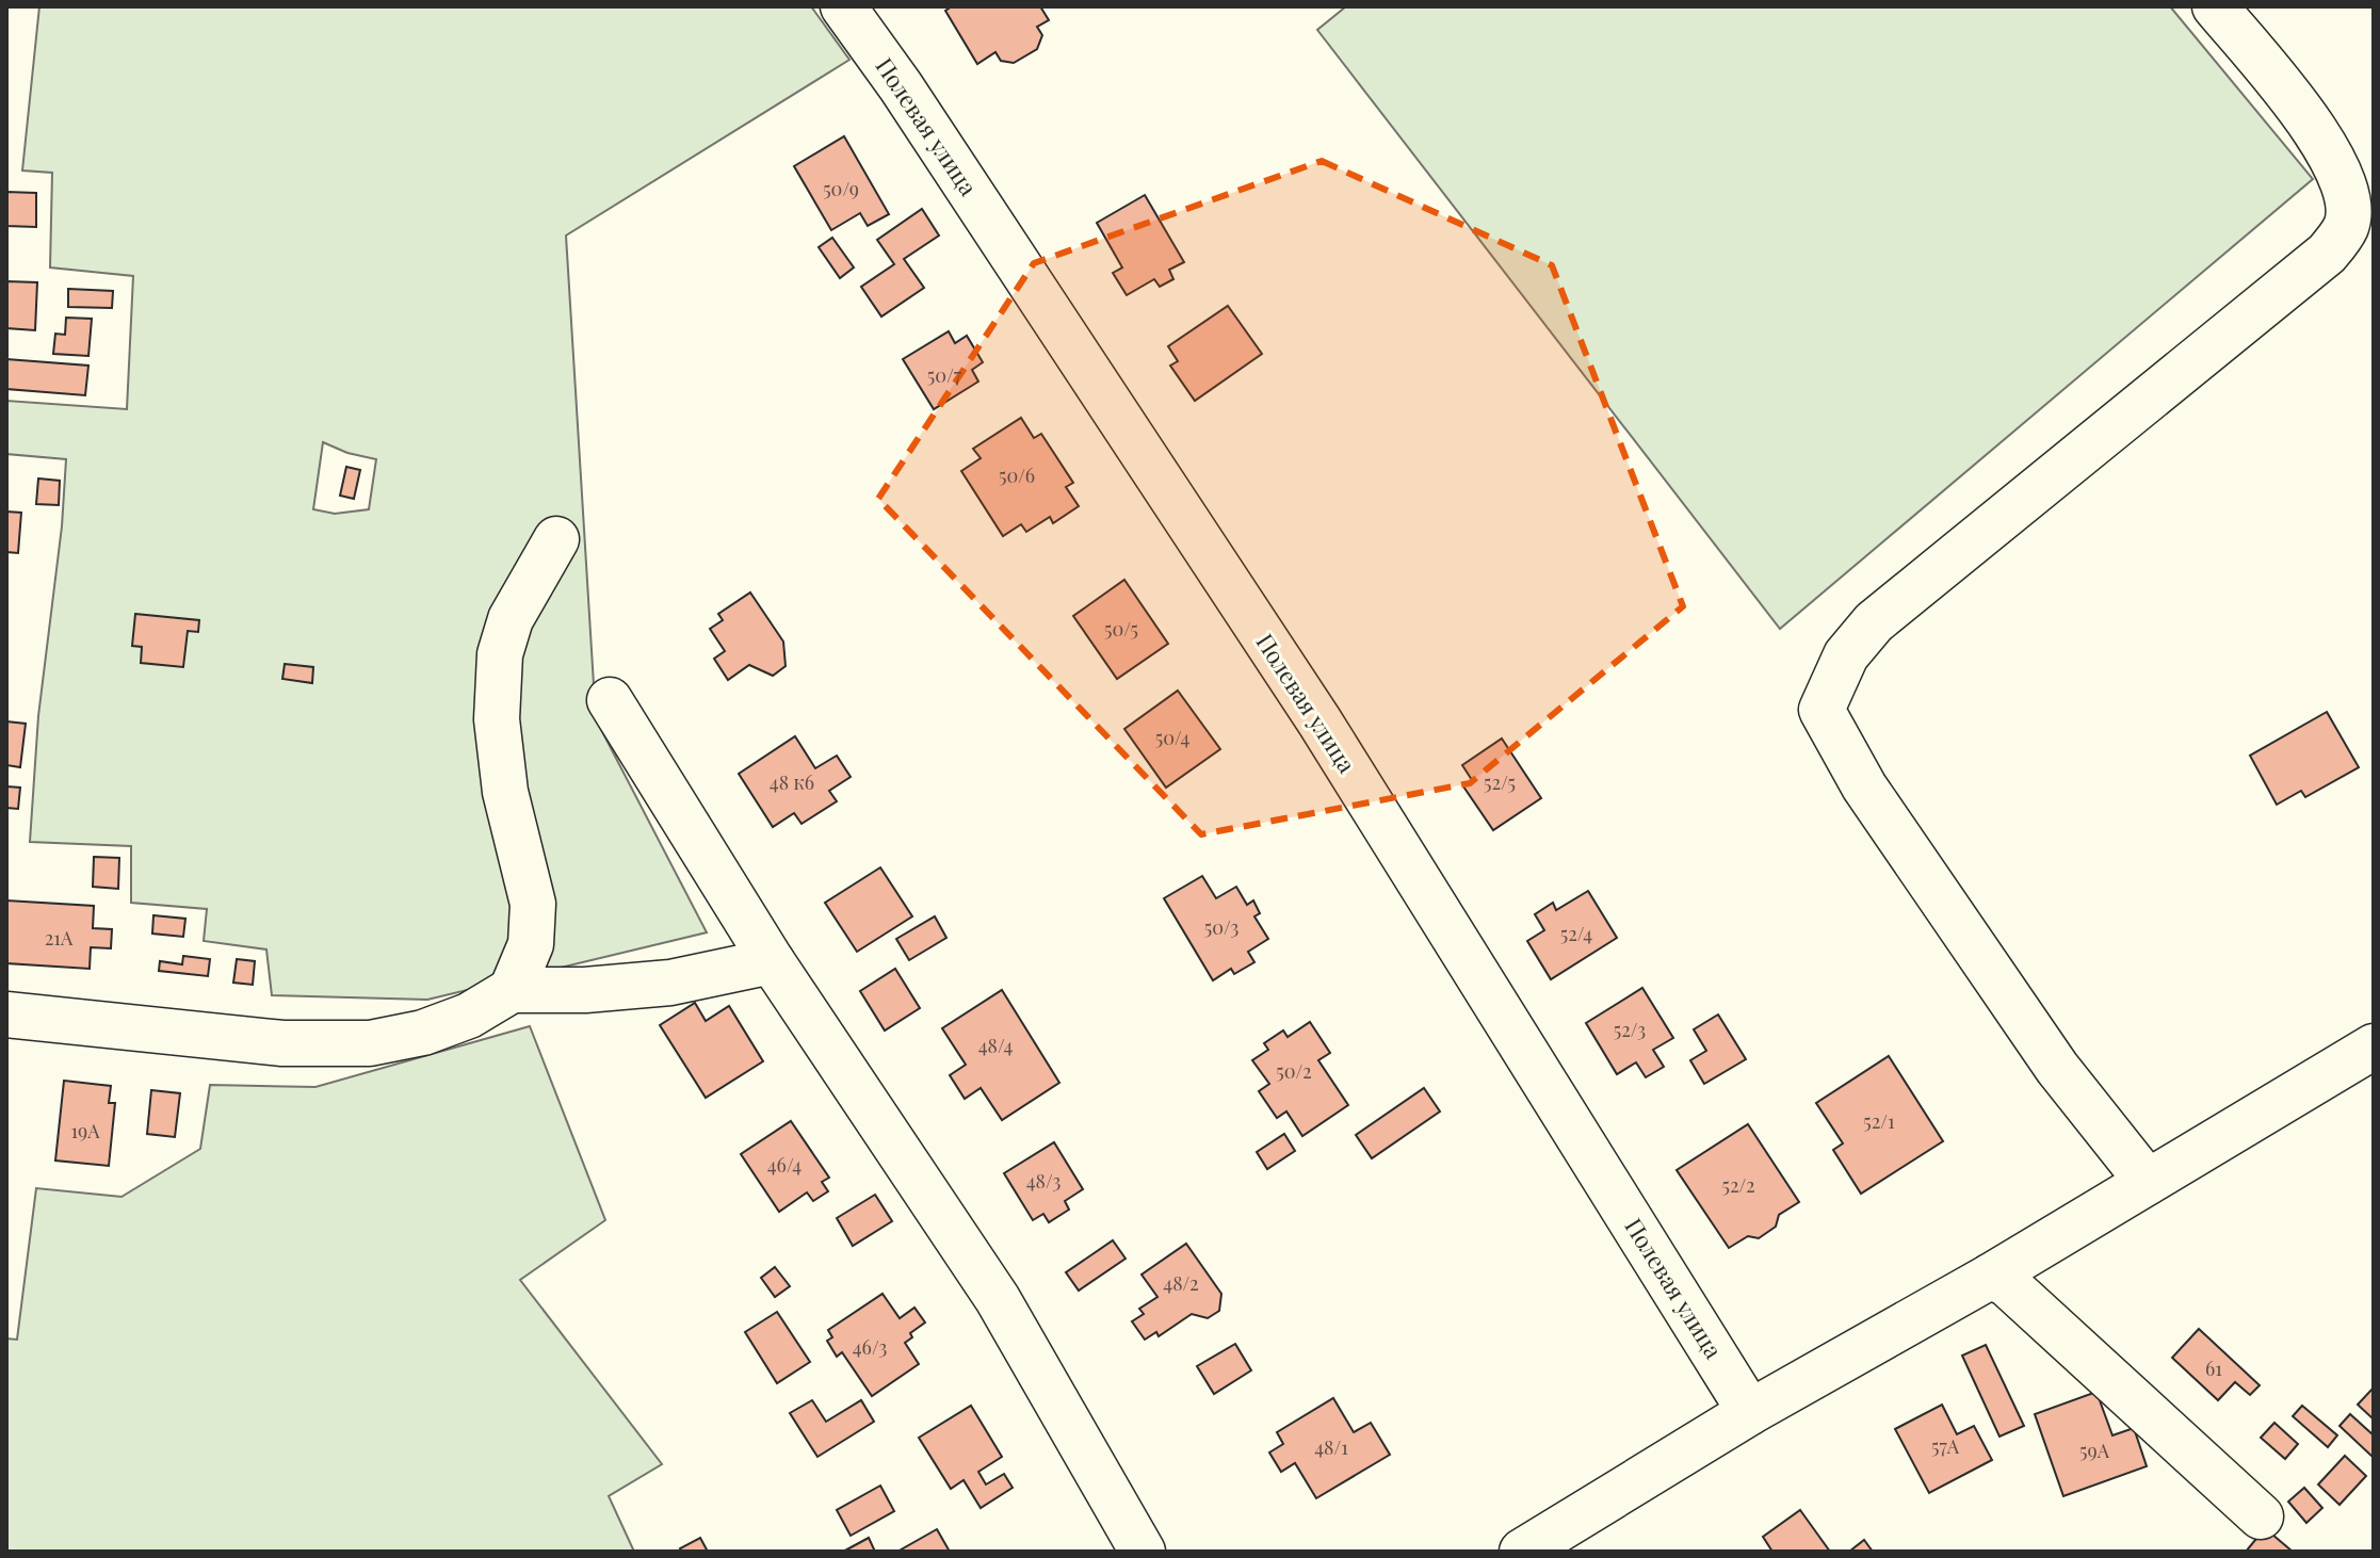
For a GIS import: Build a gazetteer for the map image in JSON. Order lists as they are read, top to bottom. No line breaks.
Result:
{"streets":{"street":["Полевая улица"]},"house_numbers":["50/9","50/7","50/6","50/5","50/4","48 к6","52/5","50/3","52/4","21А","52/3","48/4","50/2","52/1","19А","46/4","48/3","52/2","48/2","46/3","61","57А","48/1","59А"]}
